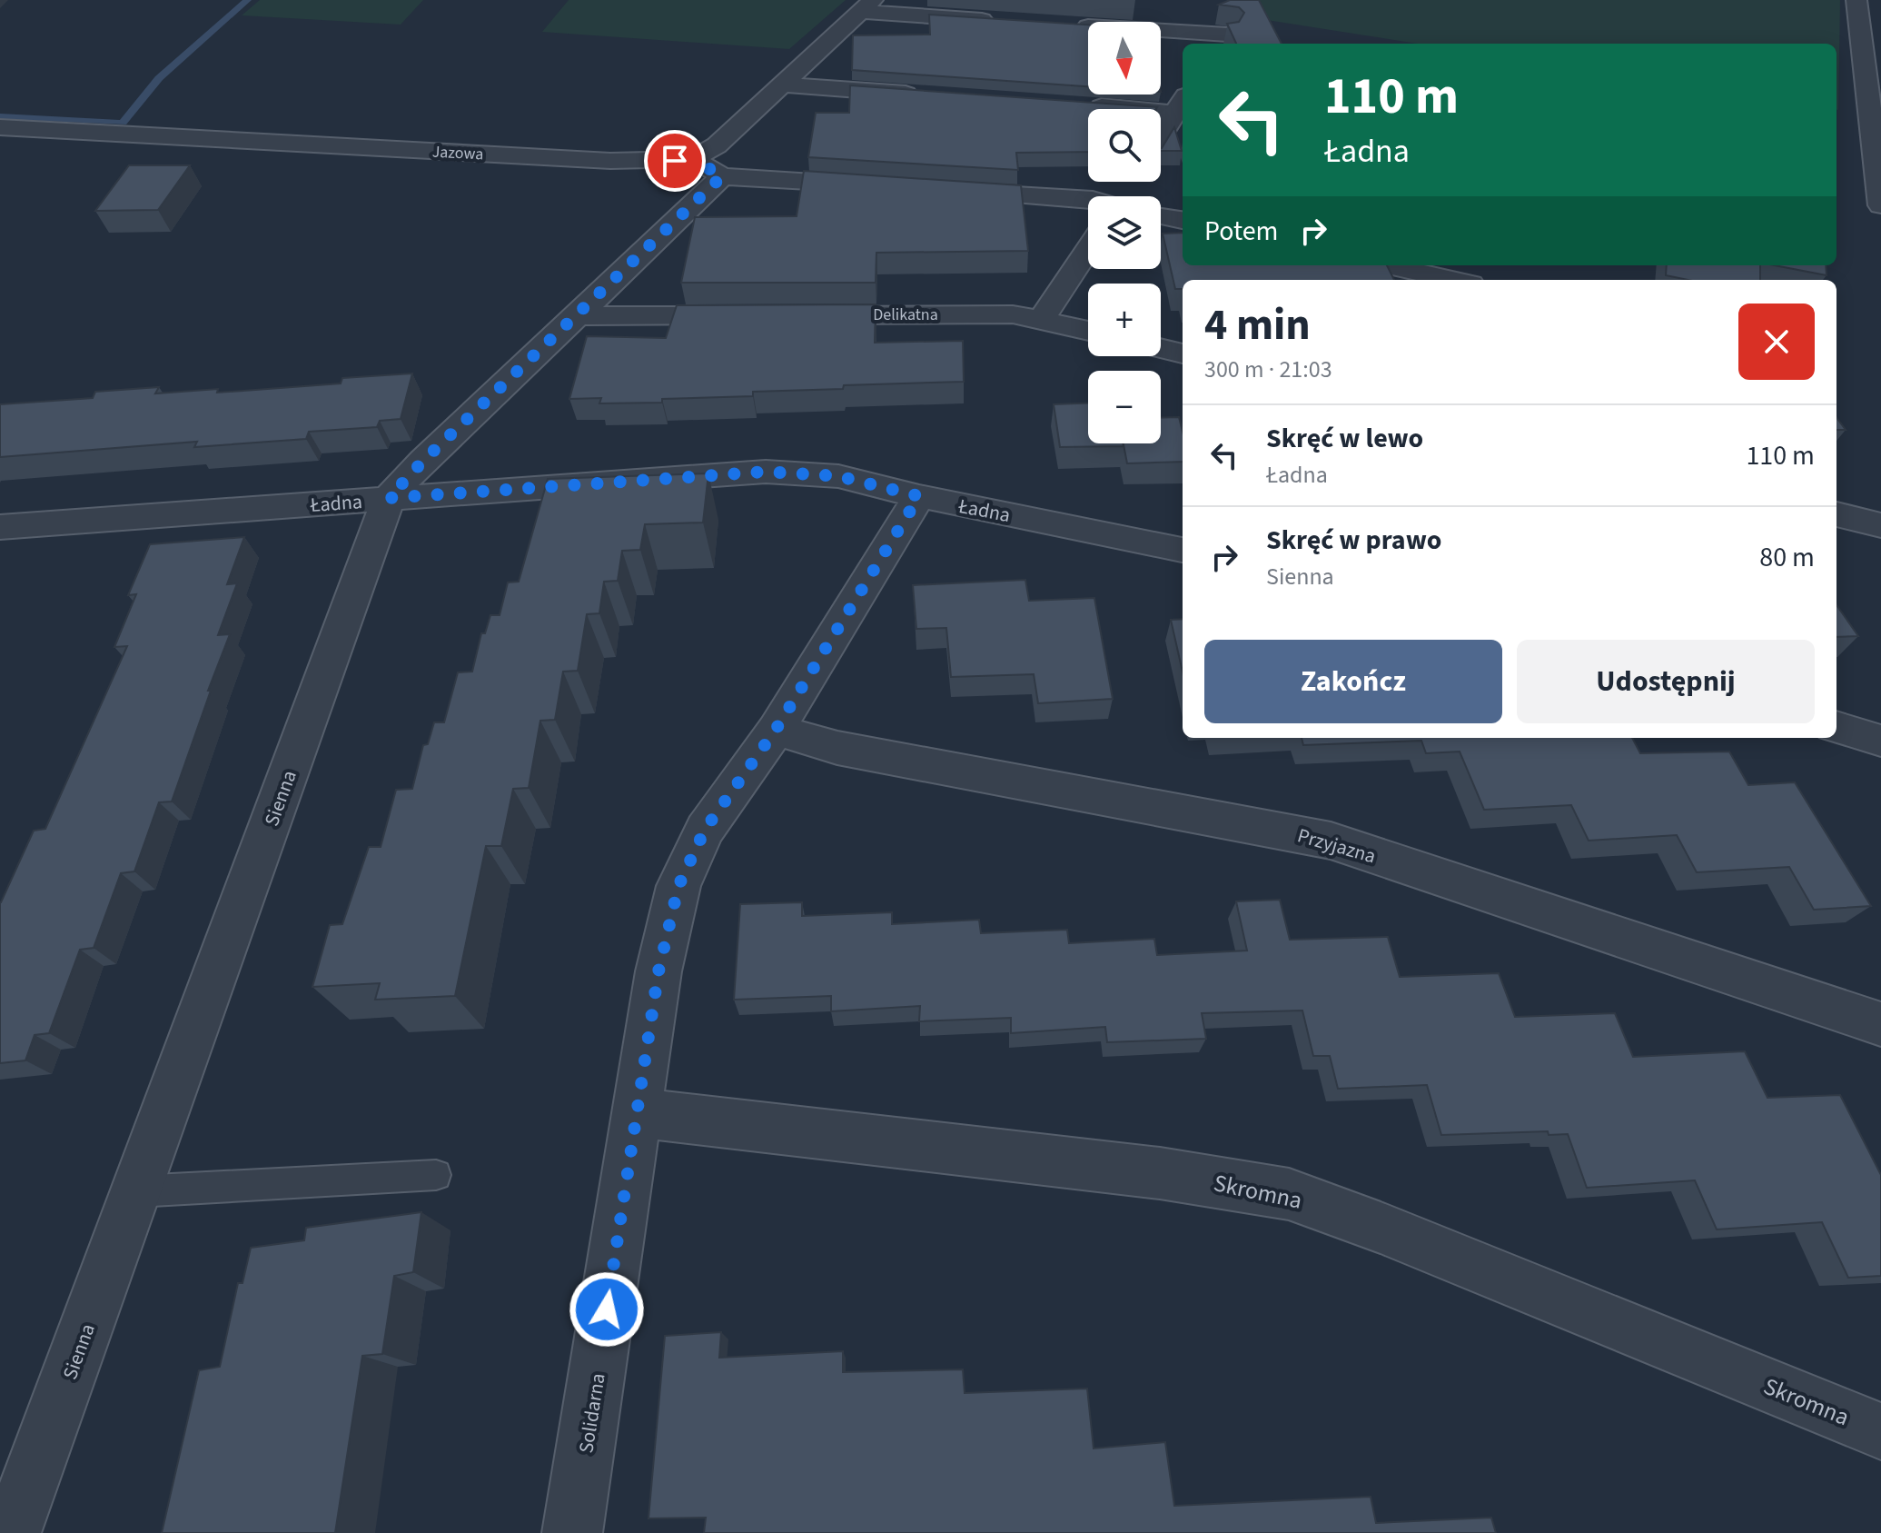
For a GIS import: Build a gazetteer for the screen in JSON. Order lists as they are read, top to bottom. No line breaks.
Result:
{"streets":{"street":["Jazowa","Delikatna","Ładna","Sienna","Przyjazna","Skromna","Solidarna"]},"crossings":[["Jazowa","Sienna"],["Ładna","Sienna"],["Ładna","Solidarna"],["Przyjazna","Solidarna"],["Skromna","Solidarna"]],"north":"bottom","page":{"map_buttons":["+","−"],"turn":["110 m","Ładna"],"then":"Potem","heading":["4 min","300 m · 21:03"],"list":[{"name":"Skręć w lewo","note":"Ładna","value":"110 m"},{"name":"Skręć w prawo","note":"Sienna","value":"80 m"}],"buttons":["Zakończ","Udostępnij"]}}
